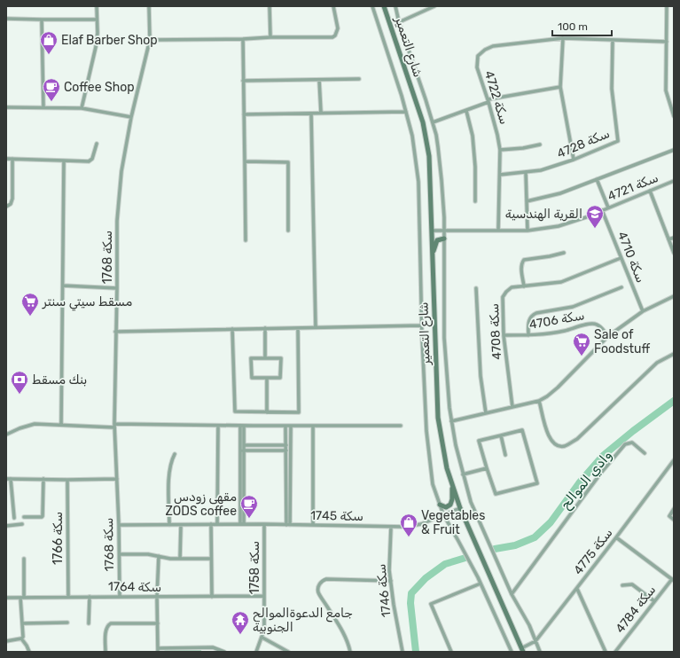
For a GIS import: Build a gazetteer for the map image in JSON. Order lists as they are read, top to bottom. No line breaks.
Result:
{"streets":{"main road":["شارع التعمير"],"street":["سكة 4722","سكة 4728","سكة 4721","سكة 1768","سكة 4710","سكة 4706","سكة 4708","سكة 1745","سكة 1766","سكة 4775","سكة 1758","سكة 1764","سكة 1746","سكة 4784"]},"crossings":[["شارع التعمير","سكة 4721"],["شارع التعمير","سكة 1745"],["شارع التعمير","سكة 4775"],["سكة 4722","سكة 4728"],["سكة 4722","سكة 4721"],["سكة 4721","سكة 4710"],["سكة 1768","سكة 1745"],["سكة 1768","سكة 1764"],["سكة 4710","سكة 4708"],["سكة 4706","سكة 4708"],["سكة 1745","سكة 1758"],["سكة 1745","سكة 1746"],["سكة 1766","سكة 1764"],["سكة 1758","سكة 1764"]],"water":["وادي الموالح"],"places":{"shop":["Elaf Barber Shop","Vegetables & Fruit"],"cafe":["Coffee Shop","مقهى زودس ZODS coffee"],"school or university":["القرية الهندسية"],"supermarket":["مسقط سيتي سنتر","Sale of Foodstuff"],"bank":["بنك مسقط"],"temple":["جامع الدعوةالموالح الجنوبية"]},"scale_bar":"100 m"}
